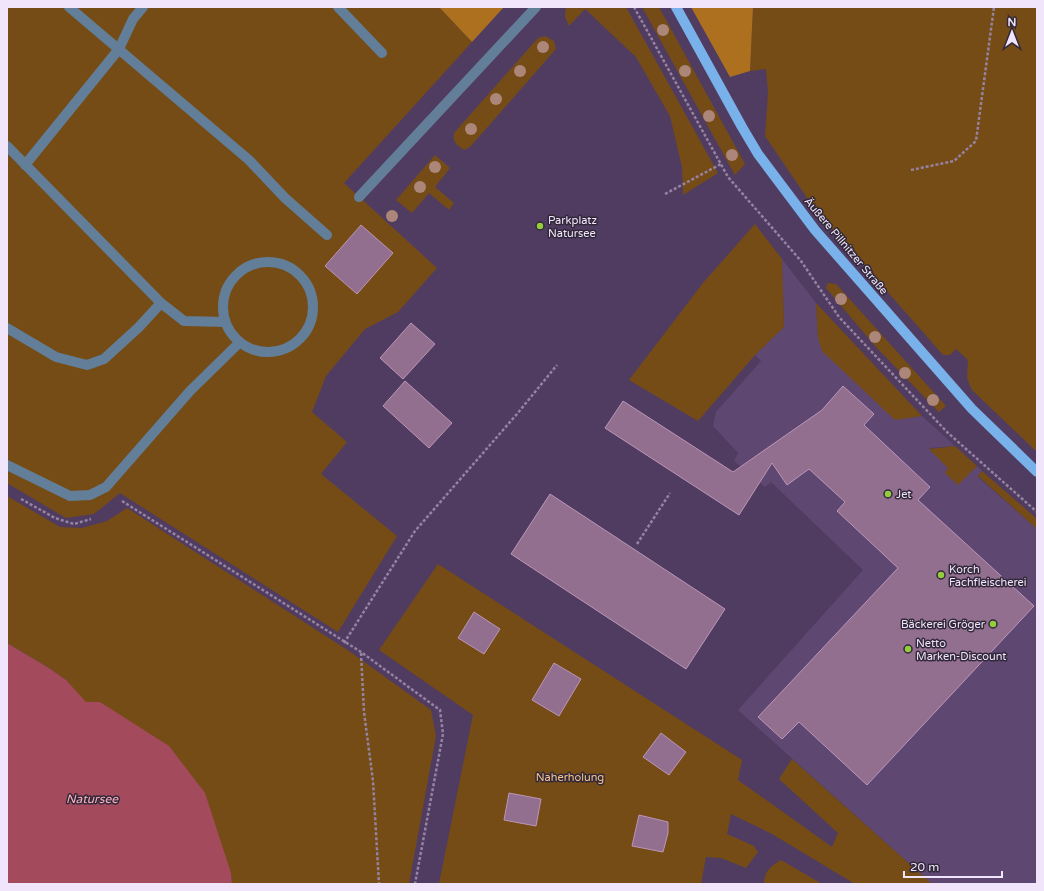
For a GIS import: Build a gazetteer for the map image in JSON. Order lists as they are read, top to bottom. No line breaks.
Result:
{"streets":{"main road":["Äußere Pillnitzer Straße"]},"water":["Natursee"],"parks":["Naherholung"],"places":["Parkplatz Natursee","Jet","Korch Fachfleischerei","Bäckerei Gröger","Netto Marken-Discount"],"scale_bar":"20 m","north":"top"}
